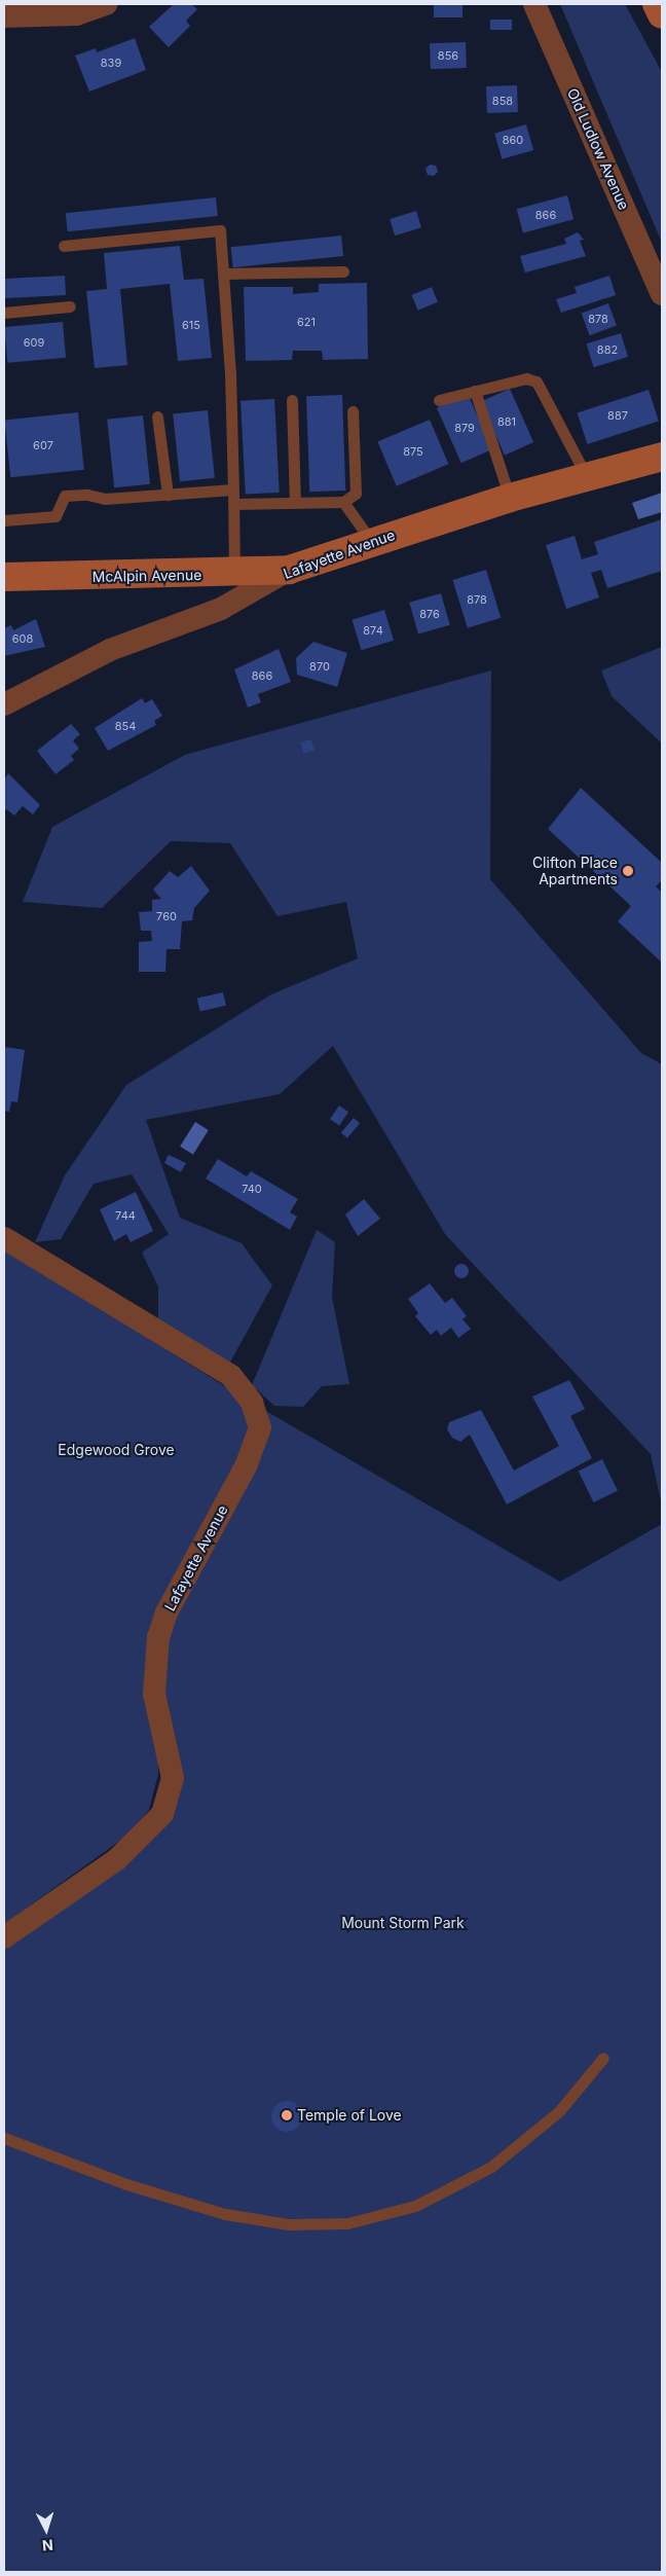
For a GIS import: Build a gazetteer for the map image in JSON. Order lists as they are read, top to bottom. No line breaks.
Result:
{"streets":{"street":["Old Ludlow Avenue","Lafayette Avenue","McAlpin Avenue"]},"crossings":[["Lafayette Avenue","McAlpin Avenue"]],"parks":["Edgewood Grove","Mount Storm Park"],"places":["Clifton Place Apartments","Temple of Love"],"house_numbers":["856","839","858","860","866","878","621","615","609","882","887","881","879","607","875","878","876","874","608","870","866","854","760","740","744"],"north":"bottom"}
